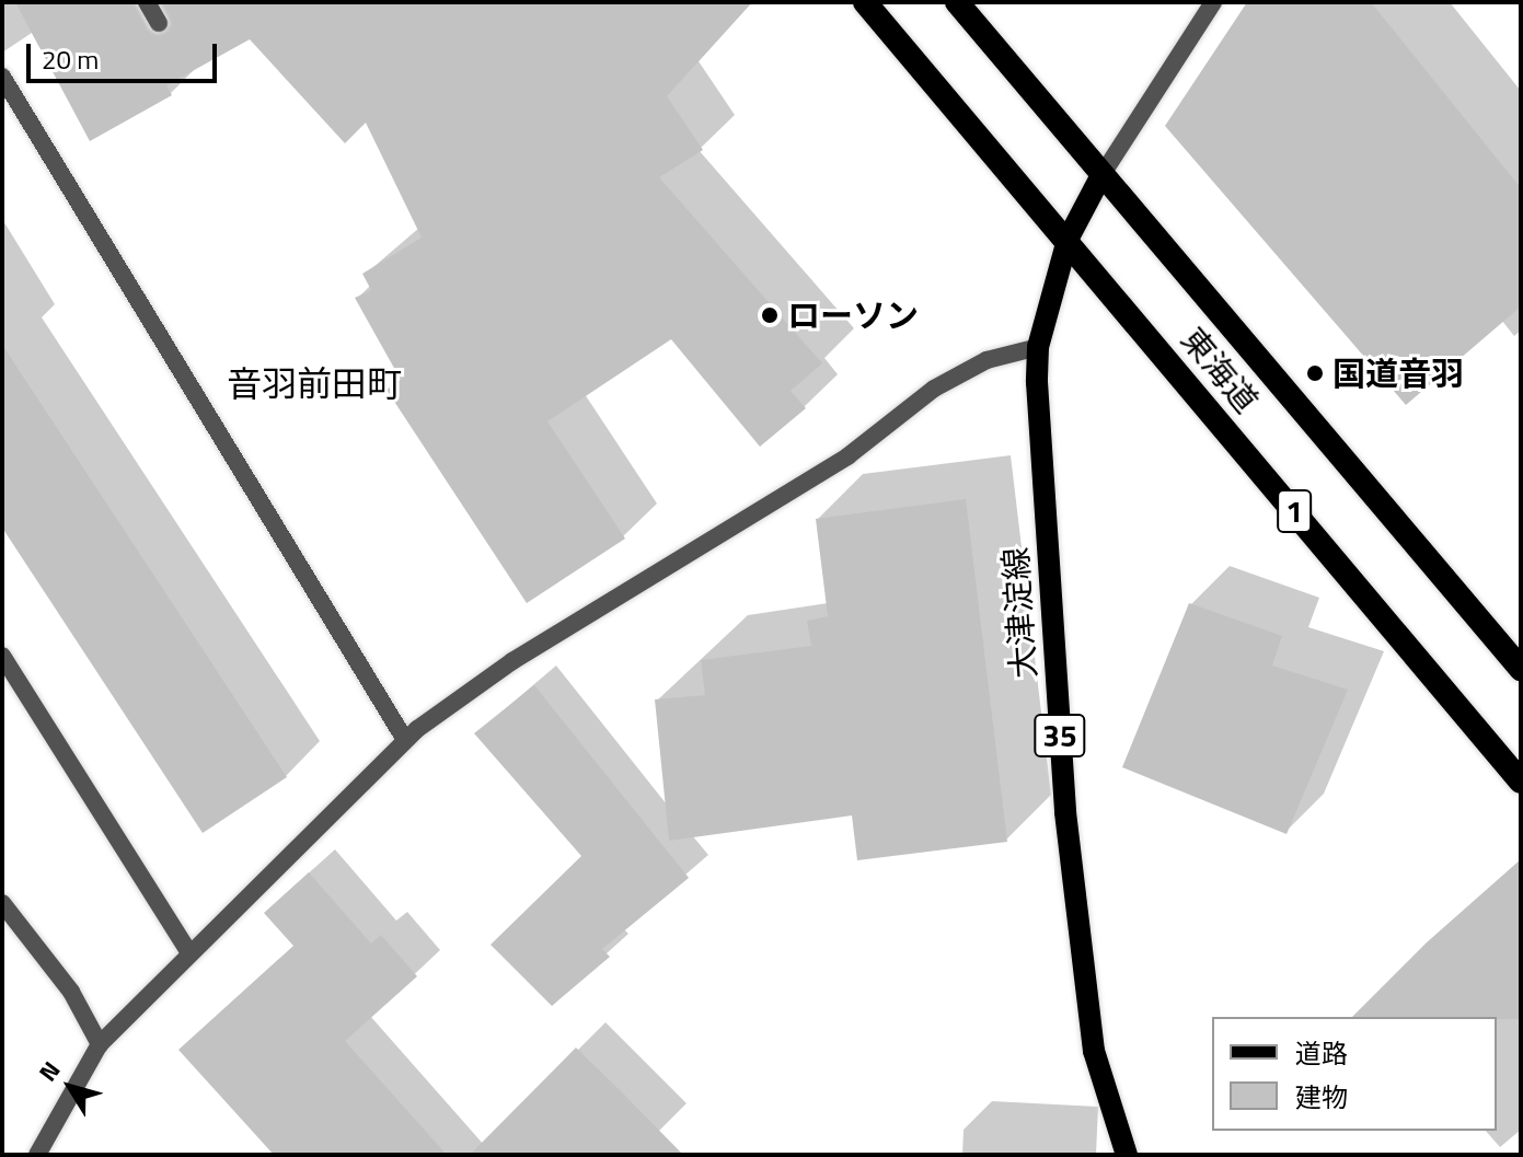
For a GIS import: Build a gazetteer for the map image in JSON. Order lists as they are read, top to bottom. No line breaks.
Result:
{"streets":{"highway":["東海道","1"],"main road":["大津淀線","35"]},"crossings":[["東海道","大津淀線"]],"districts":["音羽前田町"],"places":["ローソン","国道音羽"],"legend":["道路","建物"],"scale_bar":"20 m","north":"top left"}
